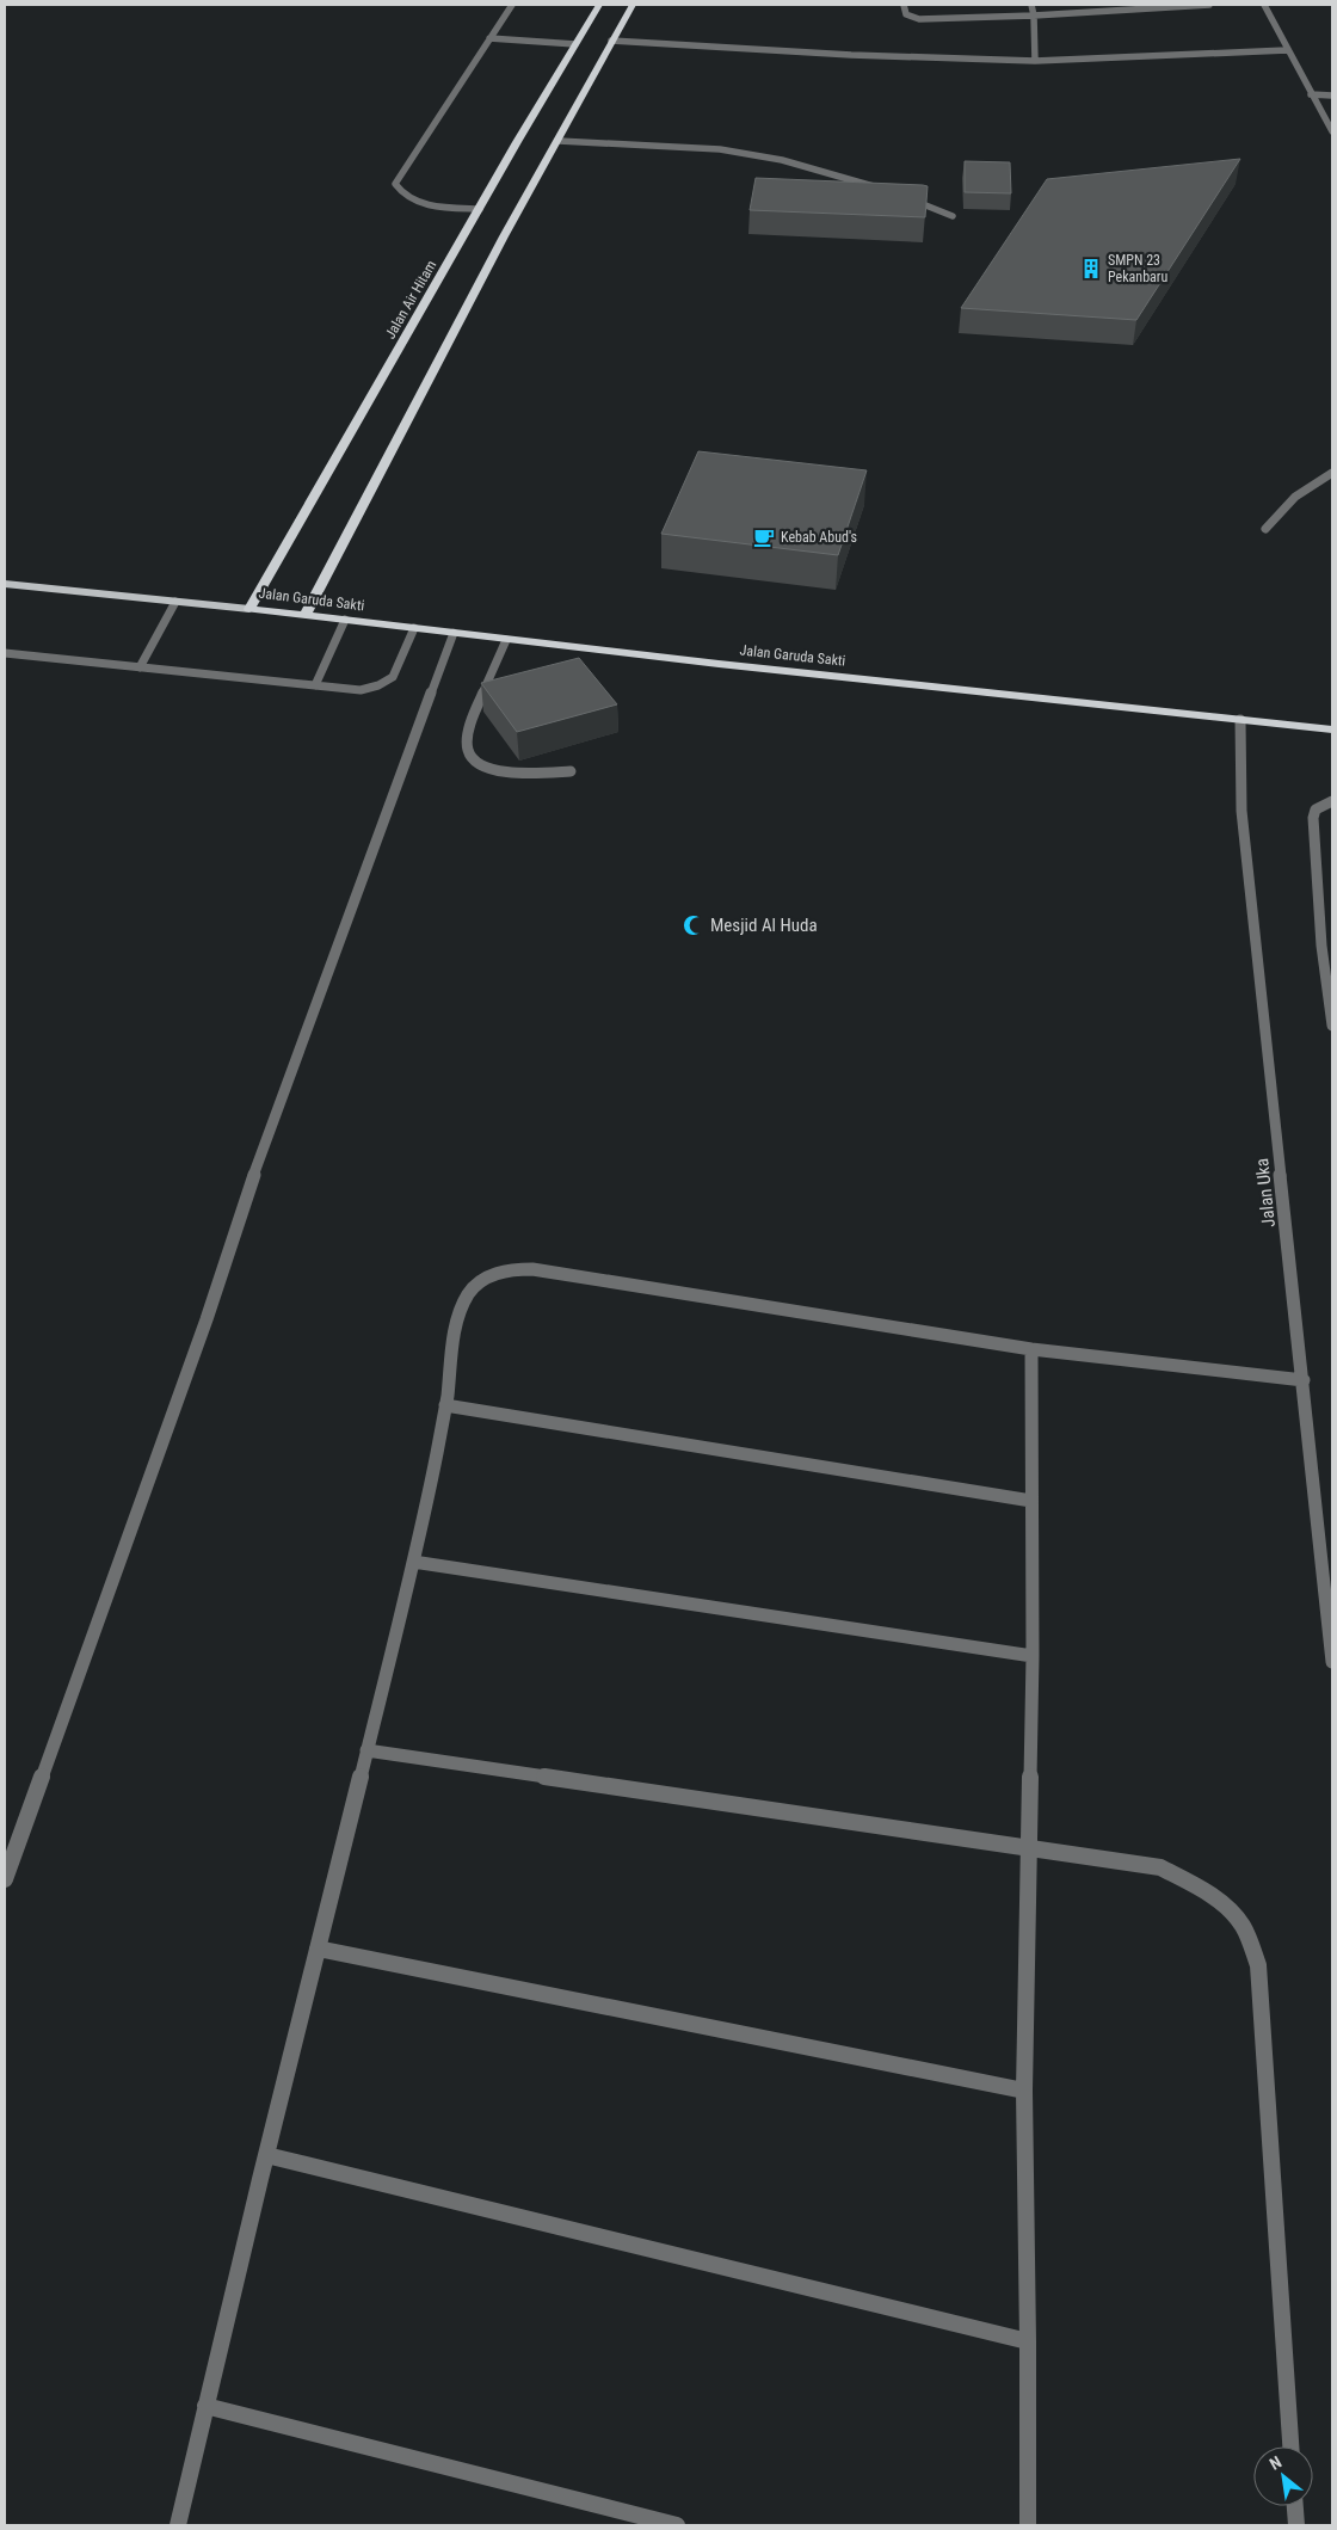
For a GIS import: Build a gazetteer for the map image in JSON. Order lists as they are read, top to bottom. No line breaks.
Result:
{"streets":{"highway":["Jalan Air Hitam","Jalan Garuda Sakti"],"street":["Jalan Uka"]},"crossings":[["Jalan Air Hitam","Jalan Garuda Sakti"],["Jalan Garuda Sakti","Jalan Uka"]],"places":{"building":["SMPN 23 Pekanbaru"],"cafe":["Kebab Abud's"],"mosque":["Mesjid Al Huda"]},"north":"top left"}
